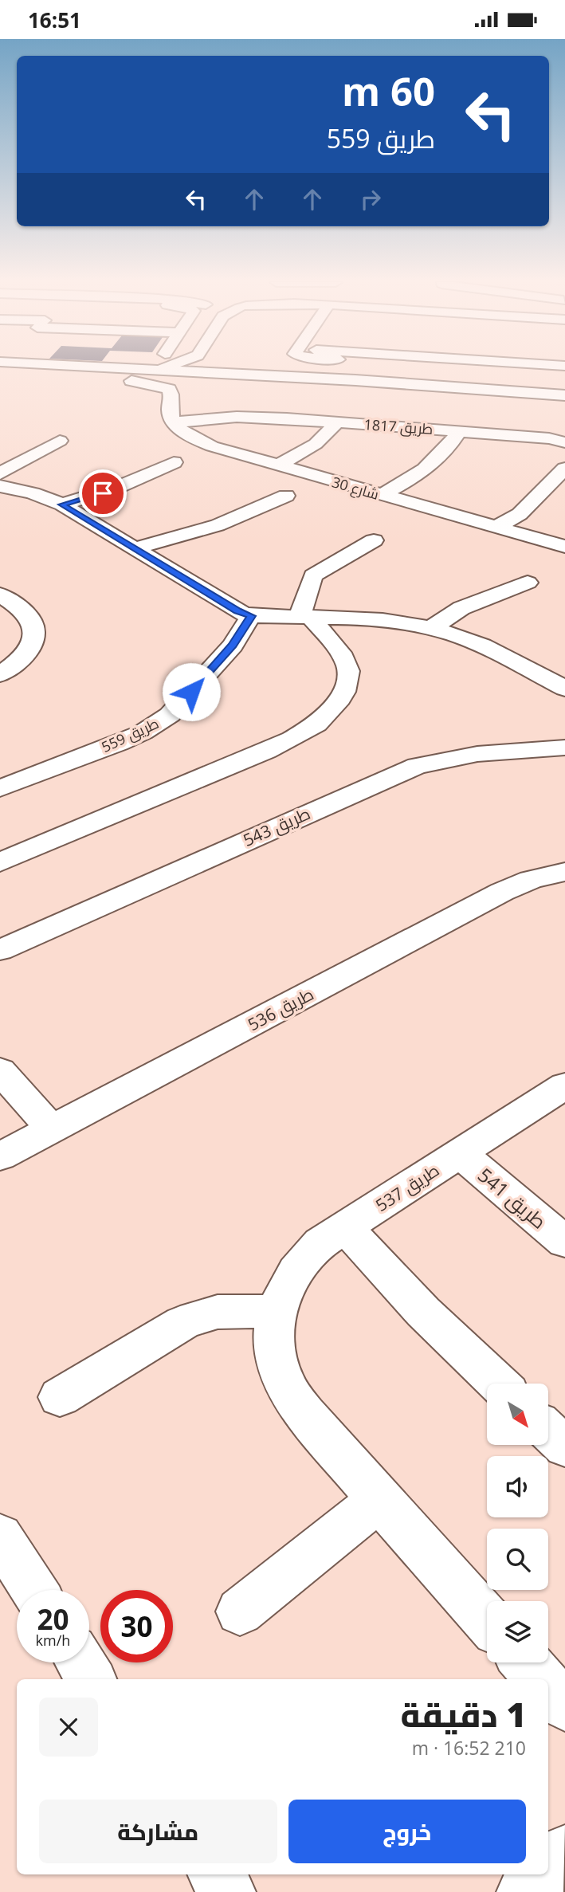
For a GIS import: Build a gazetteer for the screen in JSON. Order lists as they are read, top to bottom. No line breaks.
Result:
{"streets":{"street":["طريق 1817","شارع 30","طريق 559","طريق 543","طريق 536","طريق 537","طريق 541"]},"crossings":[["طريق 1817","شارع 30"],["طريق 537","طريق 541"]],"north":"bottom right","page":{"status":"16:51","turn":["60 m","طريق 559"],"speed":"20 km/h","limit":"30","heading":["1 دقيقة","210 m · 16:52"],"buttons":["خروج","مشاركة"]}}
